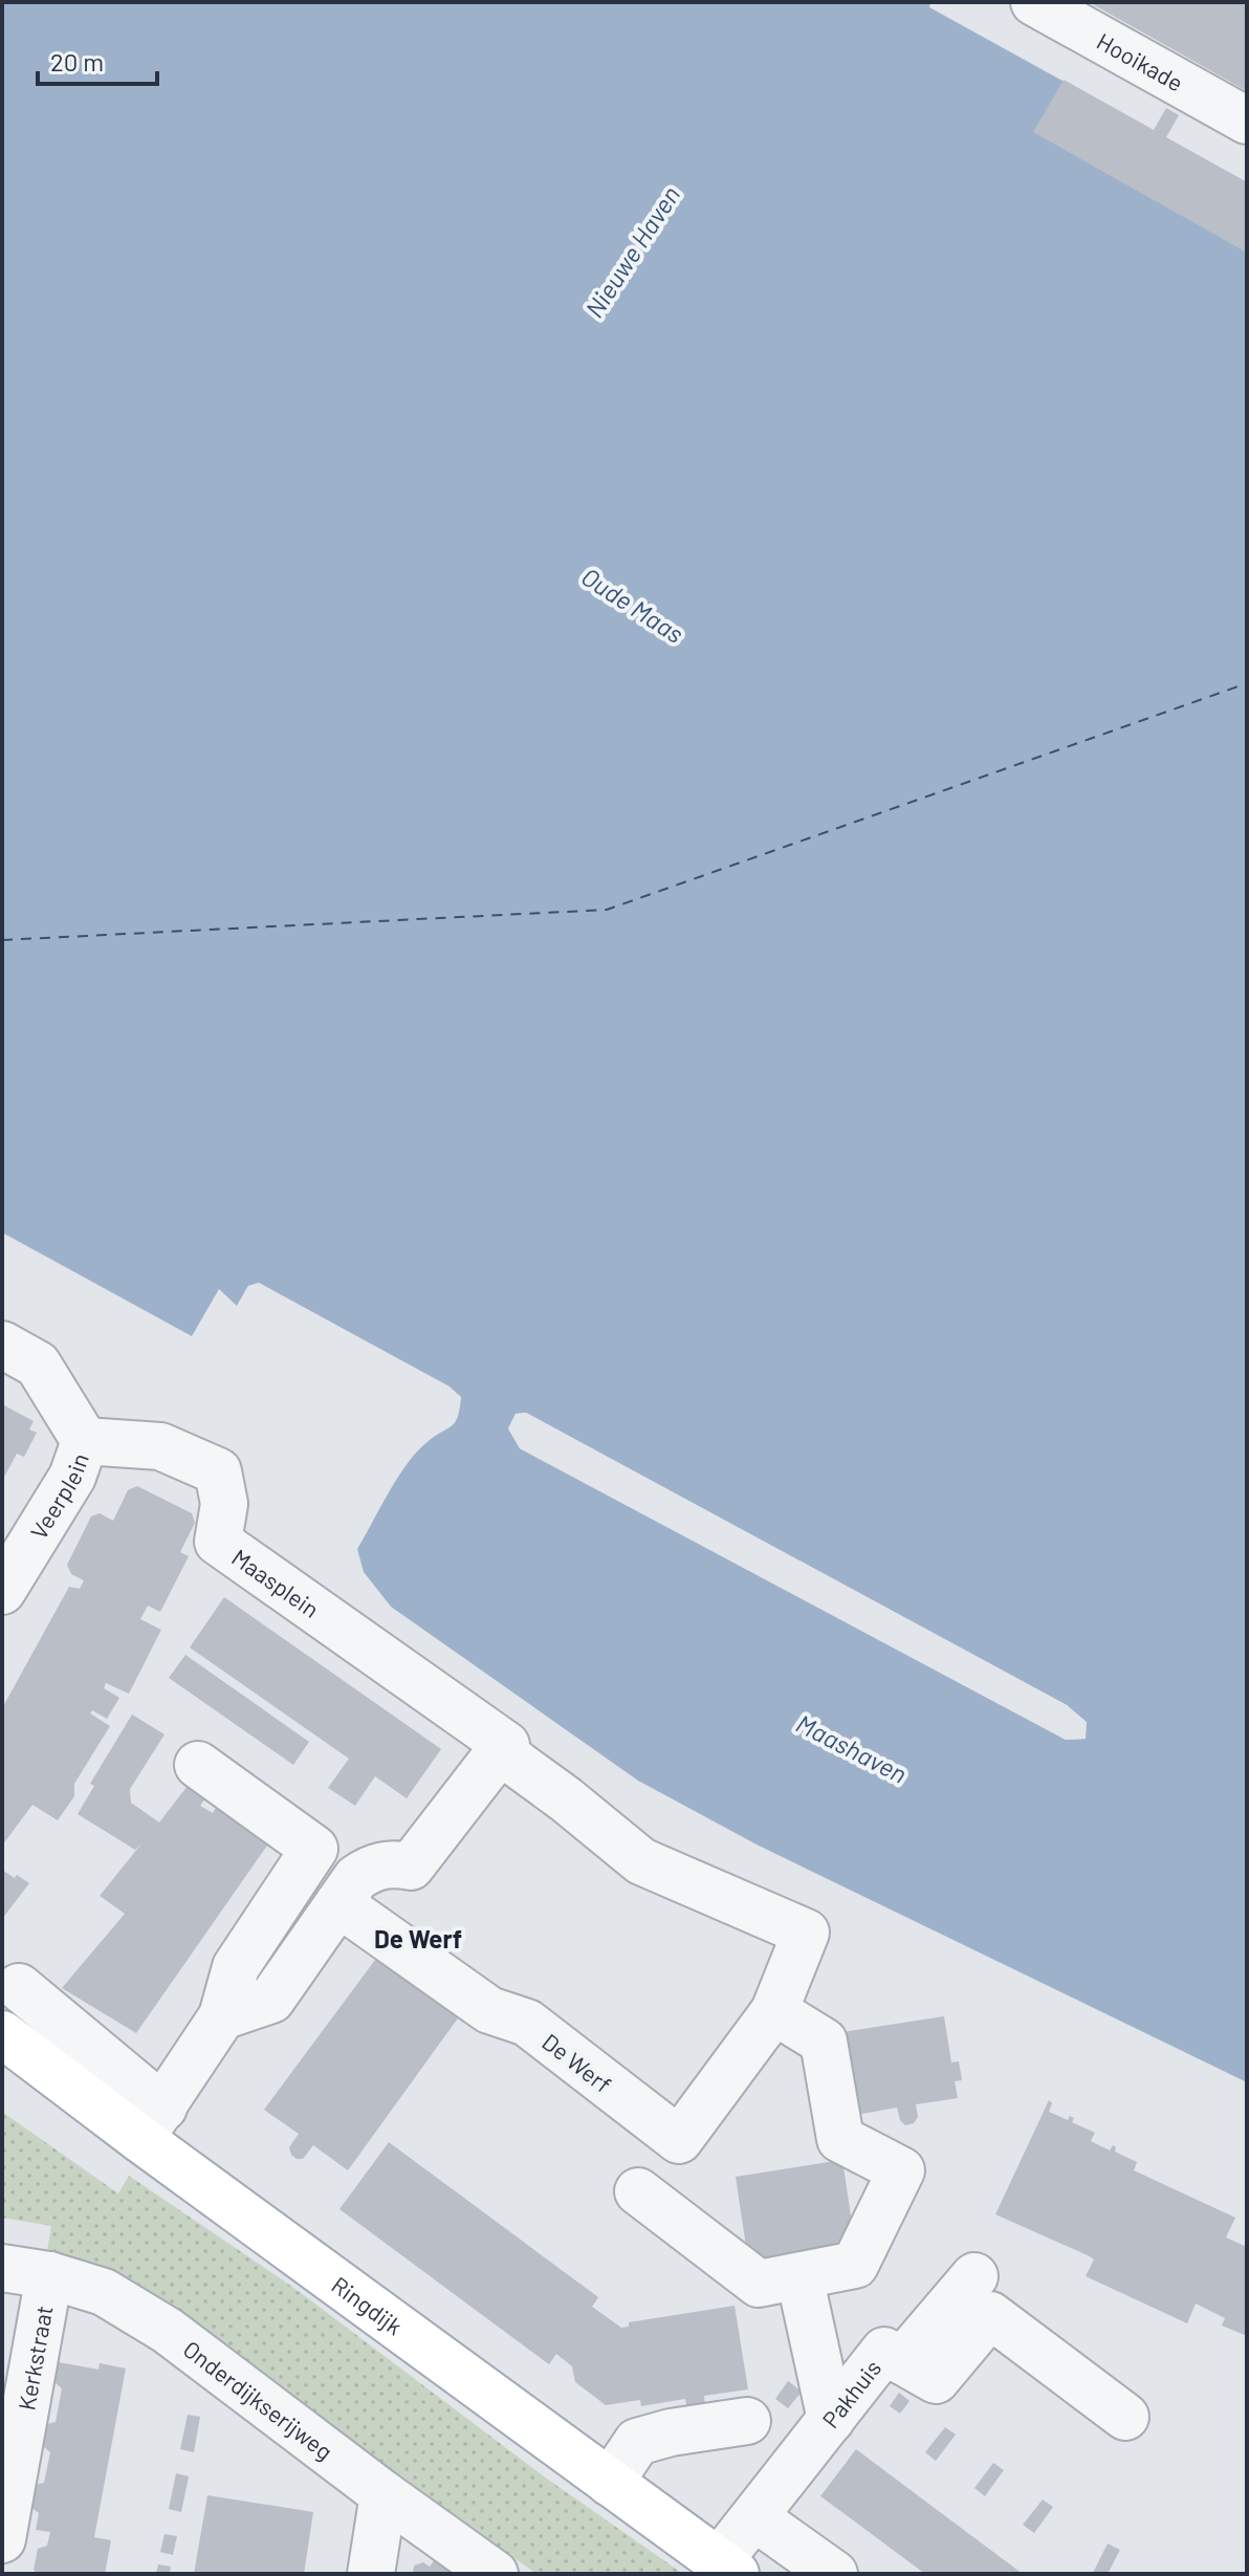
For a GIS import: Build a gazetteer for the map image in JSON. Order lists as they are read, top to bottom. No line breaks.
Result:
{"streets":{"main road":["Ringdijk"],"street":["Hooikade","Veerplein","Maasplein","De Werf","Kerkstraat","Pakhuis","Onderdijkserijweg"]},"crossings":[["Veerplein","Maasplein"],["Maasplein","De Werf"],["Ringdijk","Pakhuis"],["Kerkstraat","Onderdijkserijweg"]],"districts":["De Werf"],"water":["Nieuwe Haven","Oude Maas","Maashaven"],"scale_bar":"20 m"}
